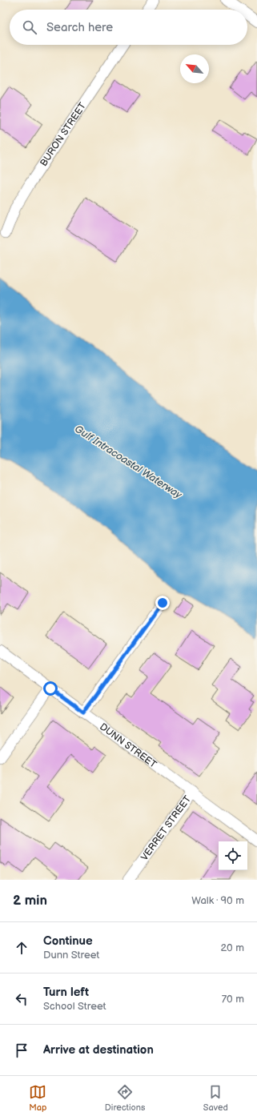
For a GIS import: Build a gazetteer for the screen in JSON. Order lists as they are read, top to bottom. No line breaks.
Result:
{"streets":{"street":["BURON STREET","DUNN STREET","VERRET STREET"]},"crossings":[["DUNN STREET","VERRET STREET"]],"water":["Gulf Intracoastal Waterway"],"north":"top left","page":{"search":"Search here","heading":["2 min","Walk · 90 m"],"list":[["Continue","Dunn Street","20 m"],["Turn left","School Street","70 m"],"Arrive at destination"],"nav":["Map","Directions","Saved"]}}
